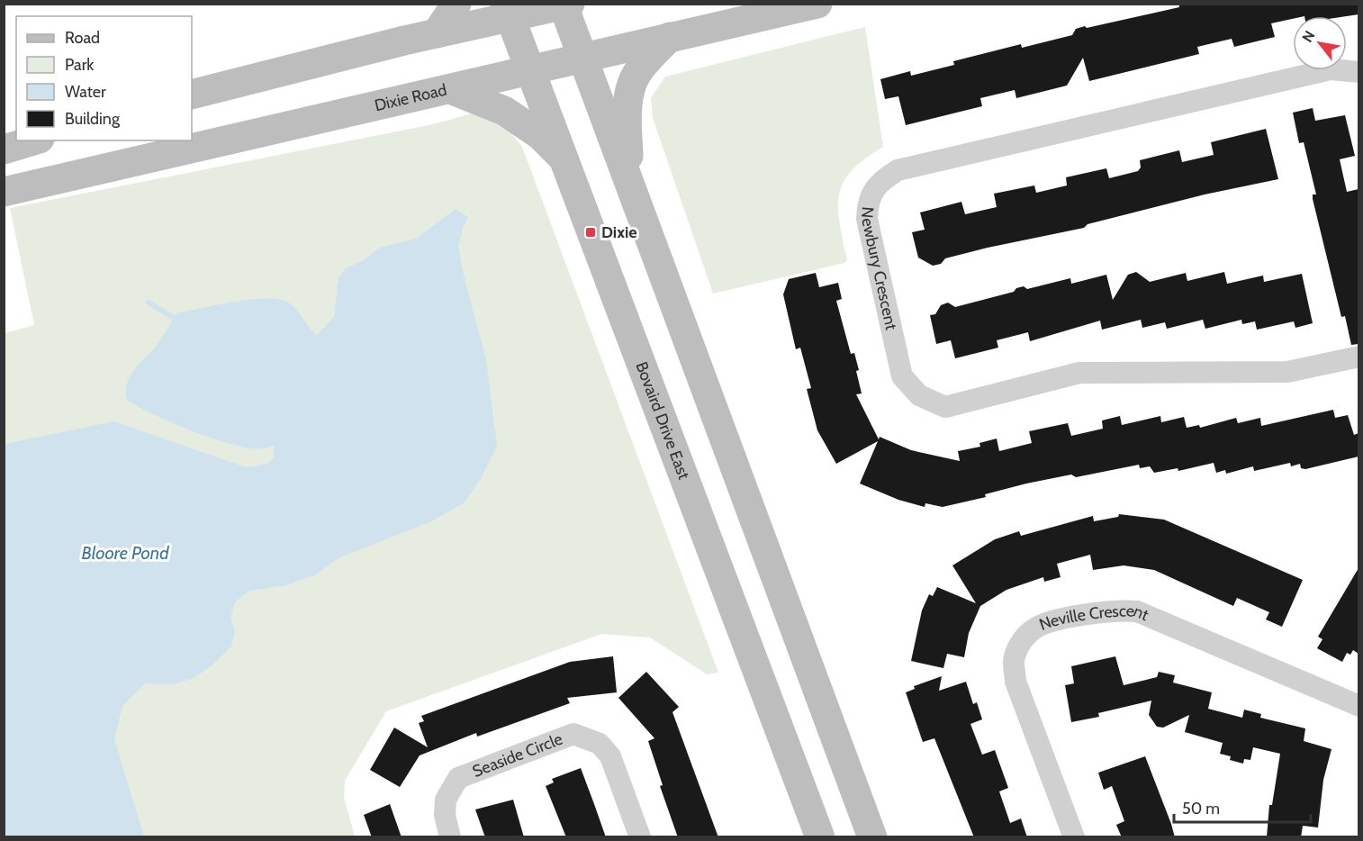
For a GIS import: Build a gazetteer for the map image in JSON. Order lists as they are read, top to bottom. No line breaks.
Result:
{"streets":{"main road":["Dixie Road","Bovaird Drive East"],"street":["Newbury Crescent","Neville Crescent","Seaside Circle"]},"crossings":[["Dixie Road","Bovaird Drive East"]],"water":["Bloore Pond"],"places":{"transit":["Dixie"]},"legend":["Road","Park","Water","Building"],"scale_bar":"50 m","north":"top left"}
